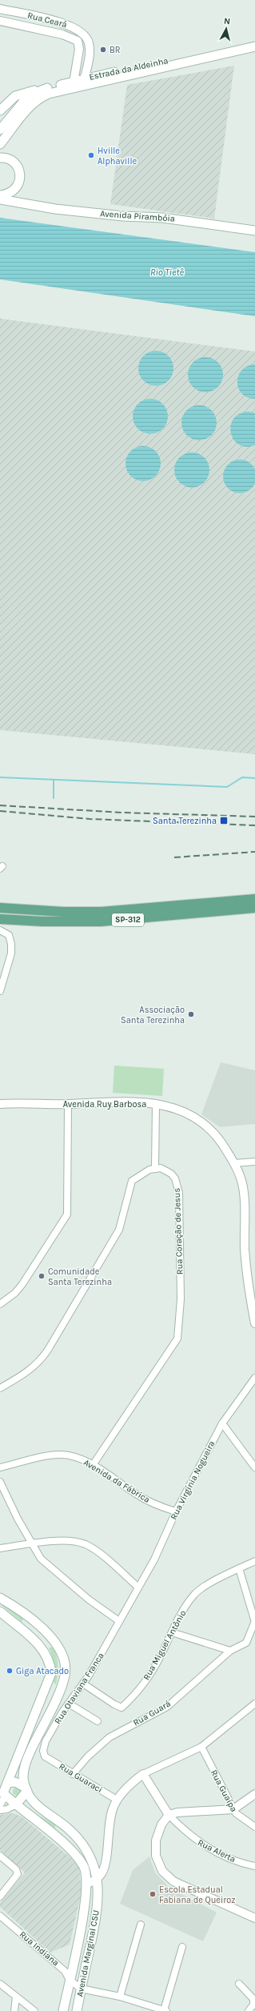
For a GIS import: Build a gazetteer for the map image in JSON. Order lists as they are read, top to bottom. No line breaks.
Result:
{"streets":{"main road":["Estrada da Aldeinha","Avenida Pirambóia","SP-312","Avenida Marginal CSU"],"street":["Rua Ceará","Avenida Ruy Barbosa","Rua Coração de Jesus","Rua Virgínia Nogueira","Avenida da Fábrica","Rua Miguel Antônio","Rua Otaviana Franca","Rua Guará","Rua Guaraci","Rua Guaípa","Rua Alerta","Rua Indiana"]},"crossings":[["Rua Ceará","Estrada da Aldeinha"],["Rua Coração de Jesus","Avenida da Fábrica"],["Rua Virgínia Nogueira","Avenida da Fábrica"],["Rua Virgínia Nogueira","Rua Otaviana Franca"],["Rua Miguel Antônio","Rua Otaviana Franca"],["Rua Otaviana Franca","Rua Guaraci"],["Rua Guará","Rua Guaraci"],["Rua Indiana","Avenida Marginal CSU"]],"water":["Rio Tietê"],"places":{"other":["BR","Hville Alphaville","Associação Santa Terezinha","Comunidade Santa Terezinha","Giga Atacado","Escola Estadual Fabiana de Queiroz"],"transit":["Santa Terezinha"]},"north":"top"}
